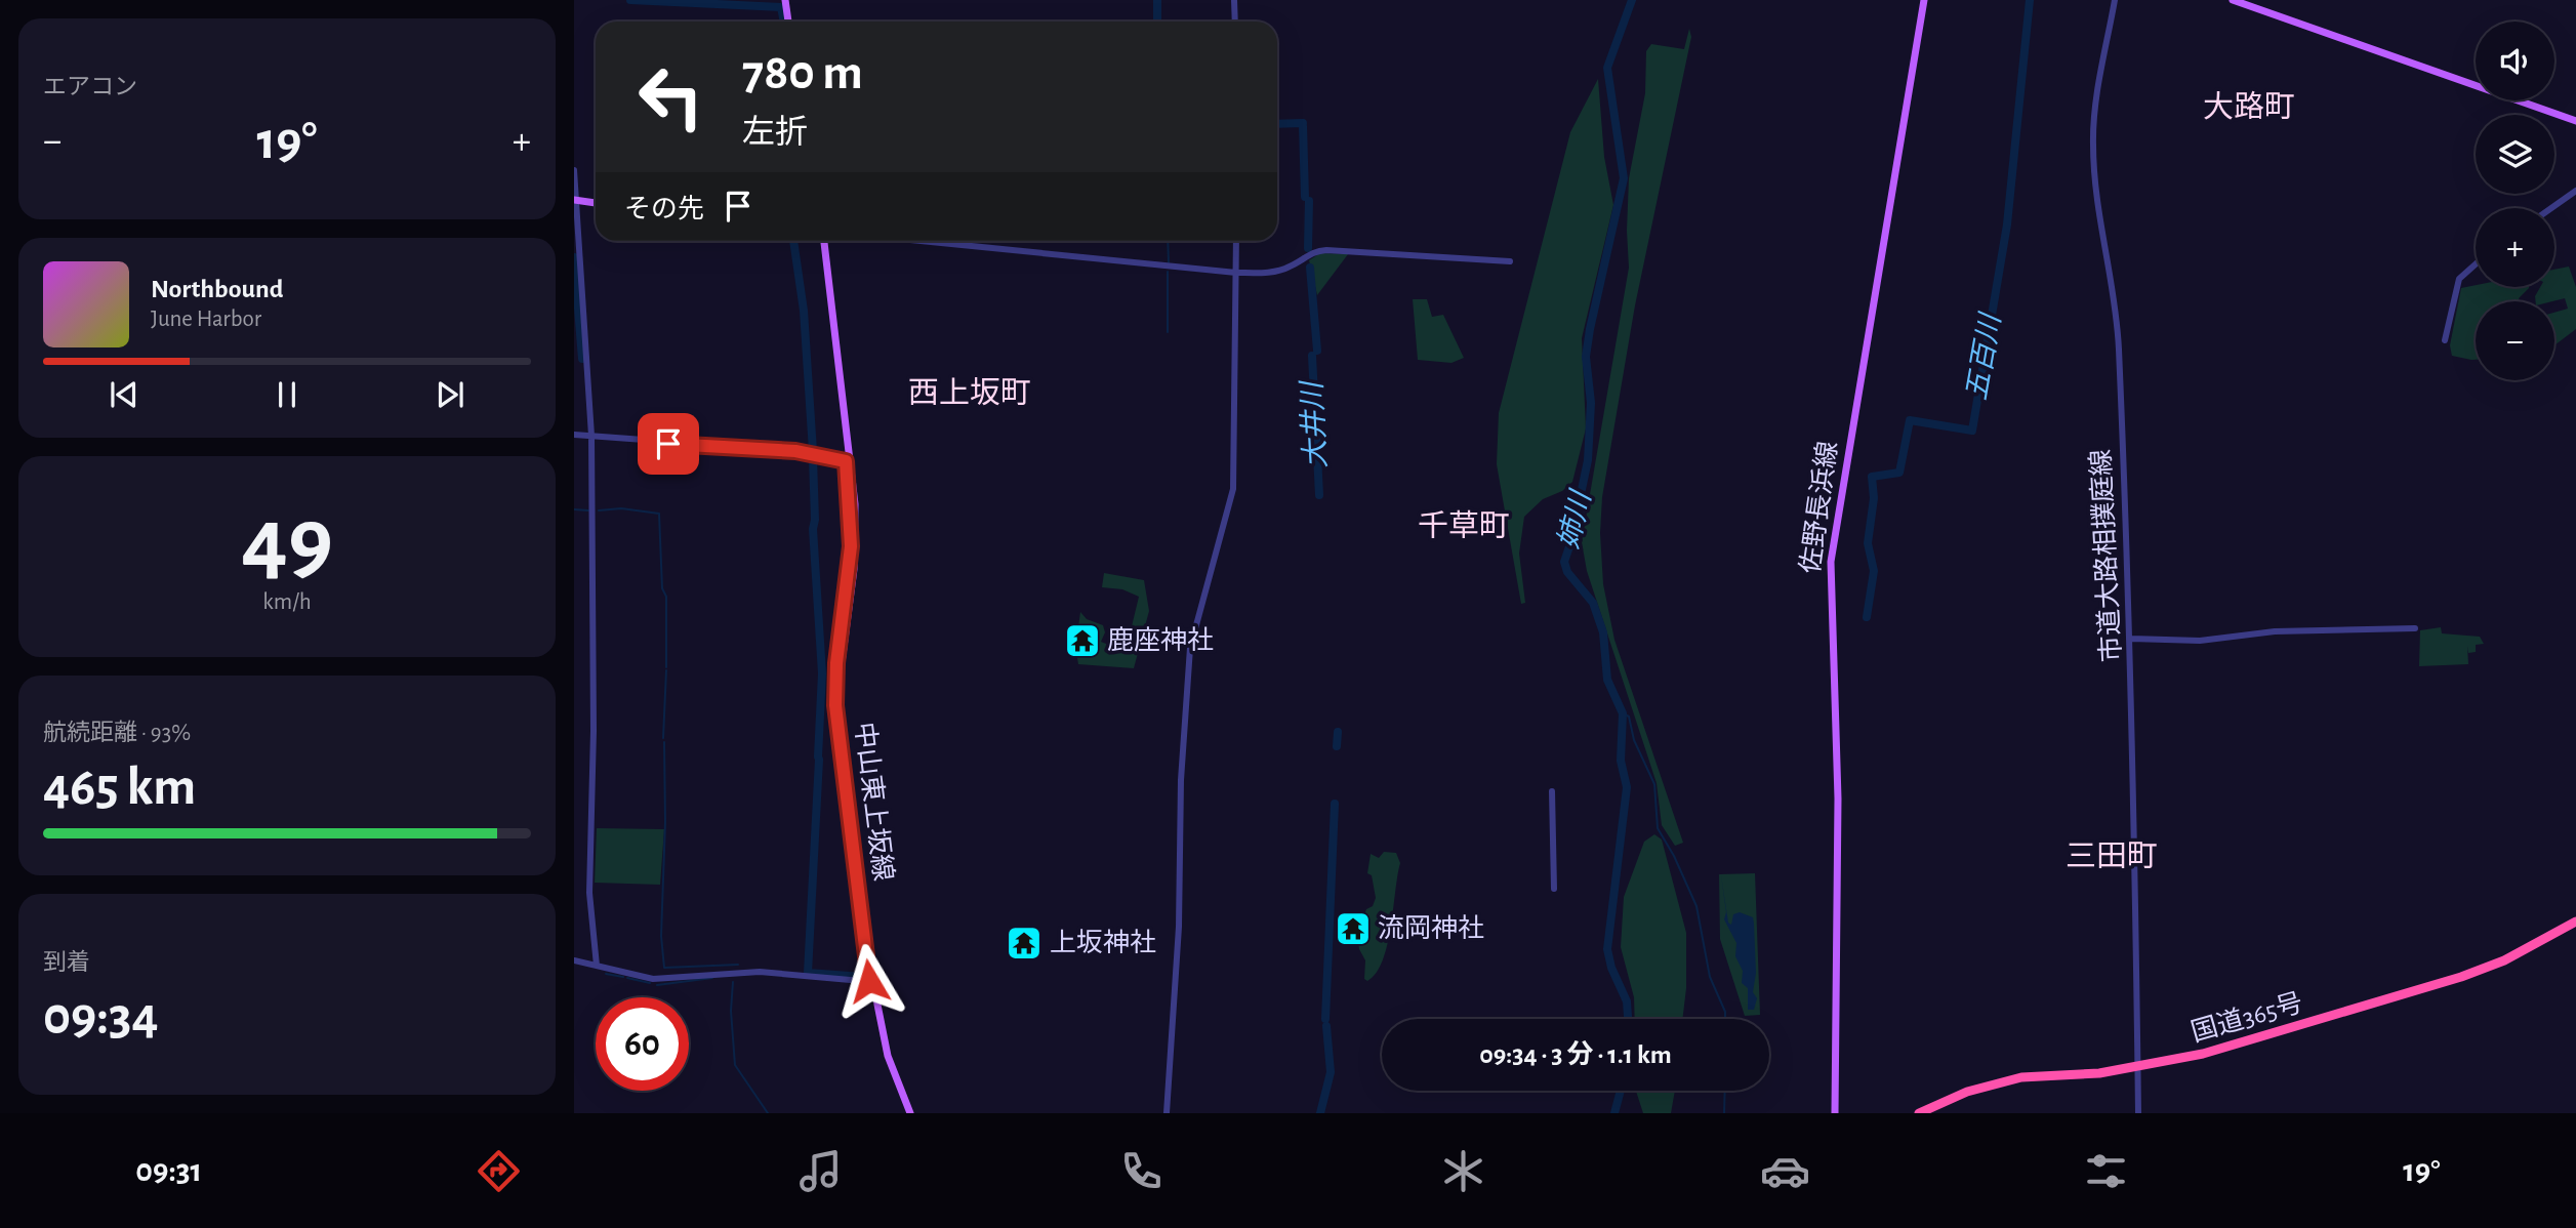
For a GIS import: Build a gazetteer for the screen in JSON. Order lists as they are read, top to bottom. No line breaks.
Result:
{"streets":{"highway":["国道365号"],"main road":["佐野長浜線","中山東上坂線"],"street":["市道大路相撲庭線"]},"crossings":[["市道大路相撲庭線","国道365号"]],"districts":["大路町","西上坂町","千草町","三田町"],"water":["五百川","大井川","姉川"],"places":{"temple":["鹿座神社","流岡神社","上坂神社"]},"page":{"tile":["エアコン",["49","km/h"],["航続距離 · 93%","465 km"],["到着","09:34"]],"map_buttons":["+","−"],"turn":["780 m","左折"],"heat":["−","19°","+"],"then":"その先","song":["Northbound","June Harbor"],"limit":"60","trip":"09:34 · 3 分 · 1.1 km","tabs":["09:31","19°"]}}
